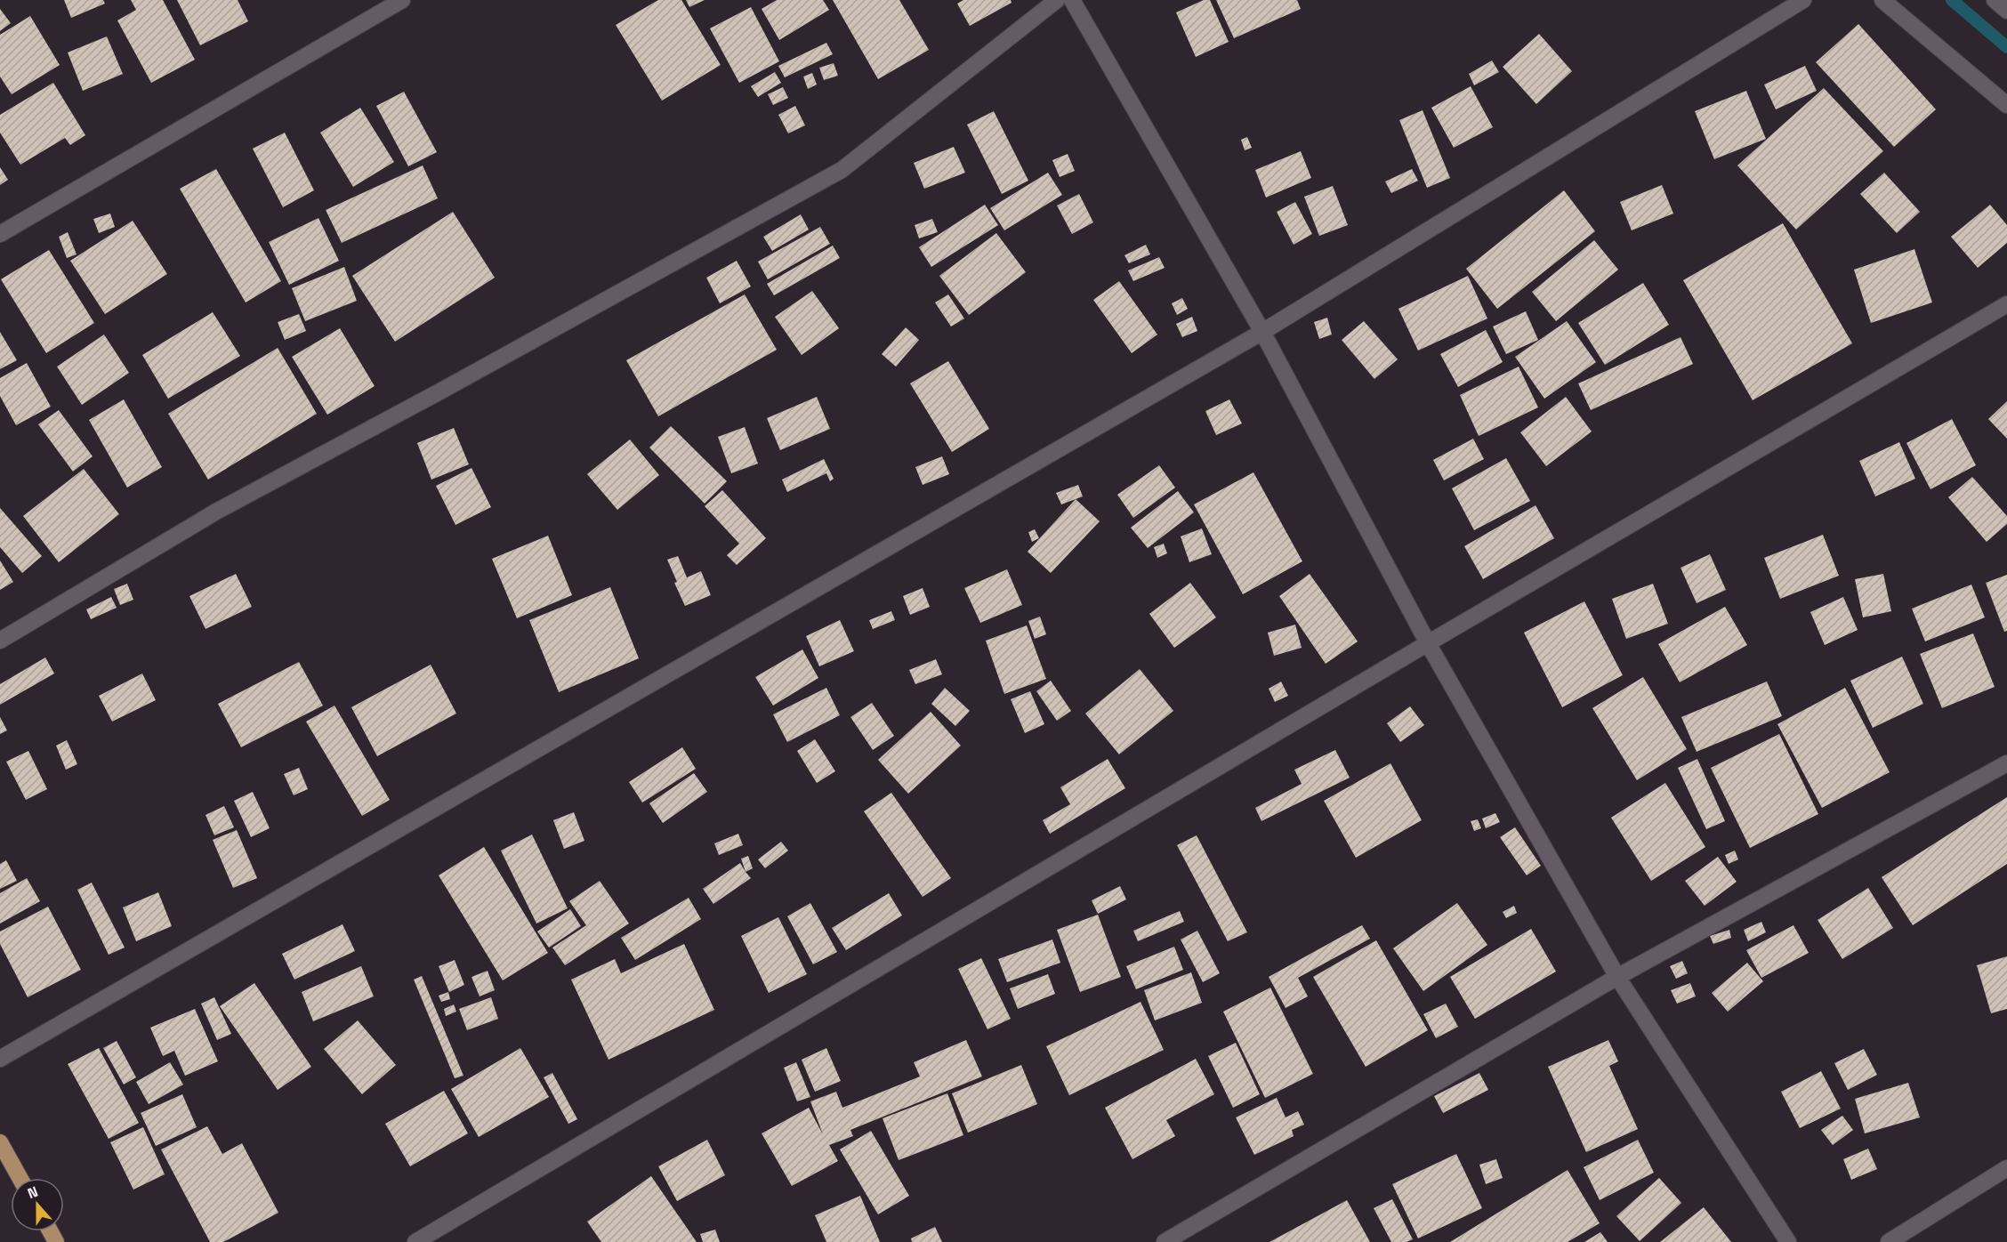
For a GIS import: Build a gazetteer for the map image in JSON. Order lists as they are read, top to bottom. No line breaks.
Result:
{"north":"top"}
